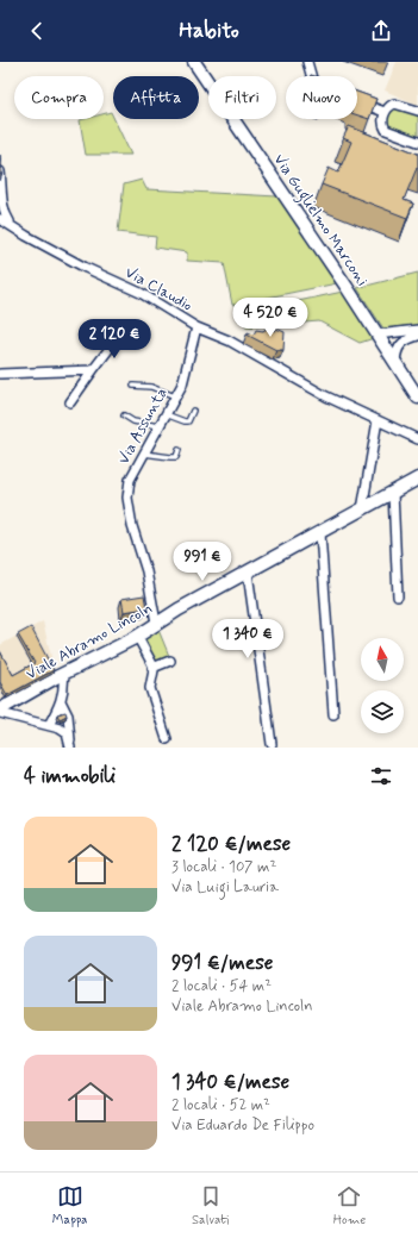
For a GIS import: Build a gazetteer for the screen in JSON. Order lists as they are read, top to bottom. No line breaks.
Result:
{"streets":{"street":["Via Guglielmo Marconi","Via Claudio","Via Assunta","Viale Abramo Lincoln"]},"crossings":[["Via Claudio","Via Assunta"],["Via Assunta","Viale Abramo Lincoln"]],"north":"top","page":{"header":"Habito","chip":["Compra","Affitta","Filtri","Nuovo"],"price":["4 520 €","2 120 €","991 €","1 340 €"],"heading":"4 immobili","list":[{"name":"2 120 €/mese","note":"3 locali · 107 m² · Via Luigi Lauria"},{"name":"991 €/mese","note":"2 locali · 54 m² · Viale Abramo Lincoln"},{"name":"1 340 €/mese","note":"2 locali · 52 m² · Via Eduardo De Filippo"}],"tabs":["Mappa","Salvati","Home"]}}
